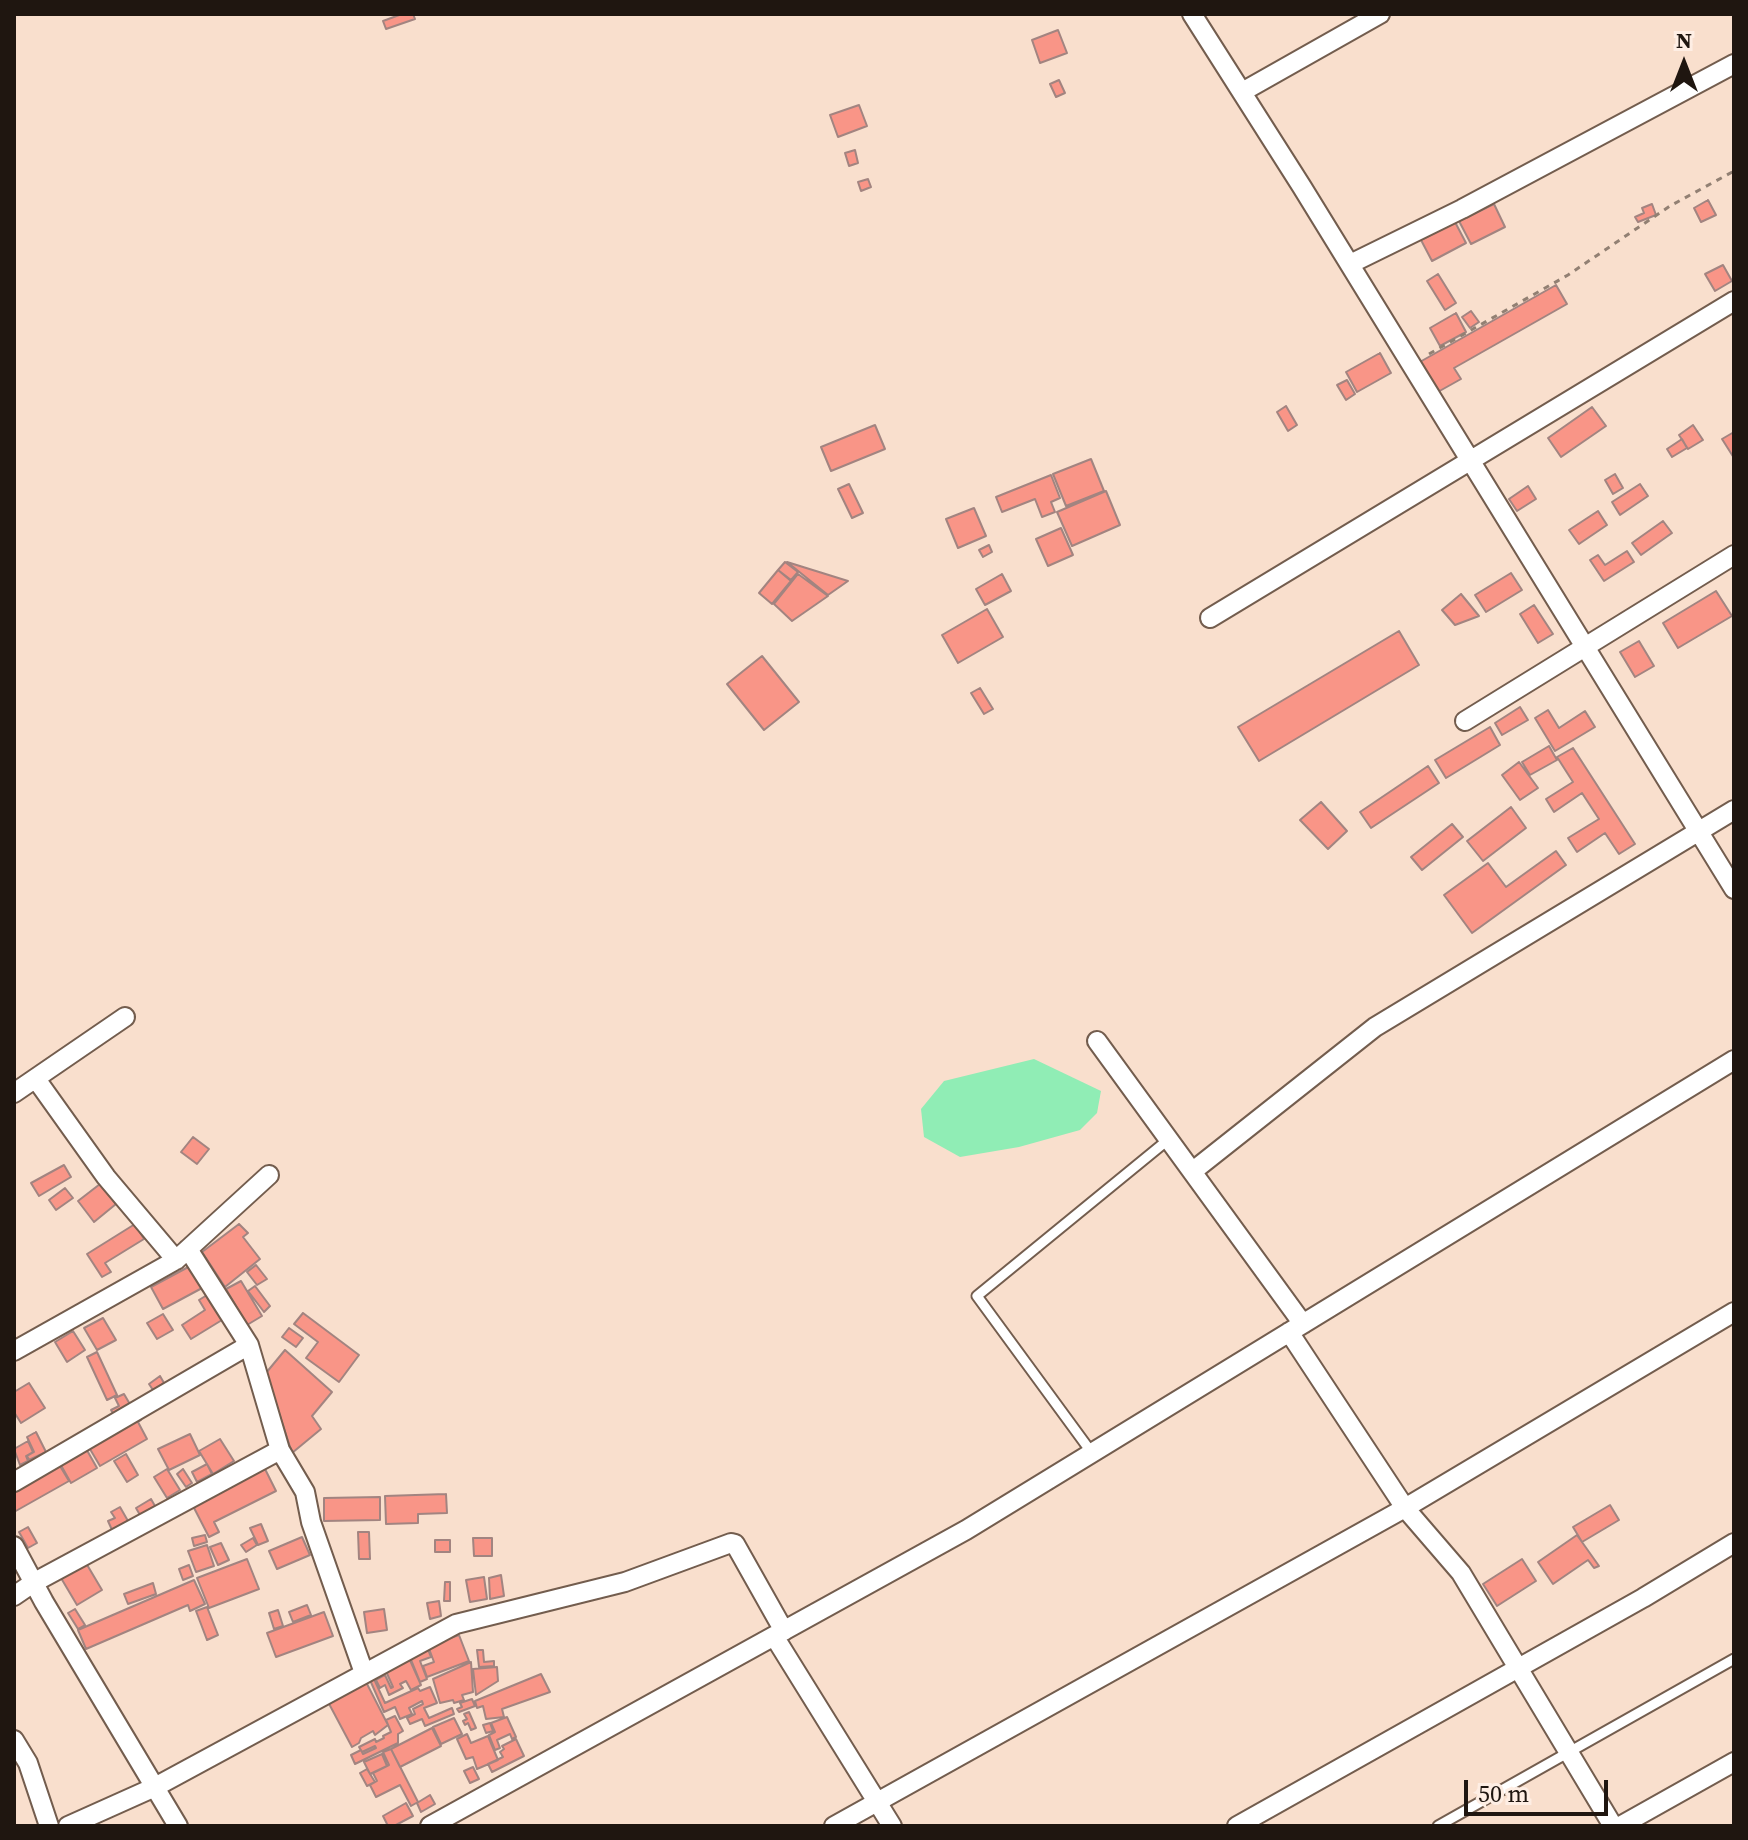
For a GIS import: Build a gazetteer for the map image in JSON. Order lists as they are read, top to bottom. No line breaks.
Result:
{"scale_bar":"50 m","north":"top"}
